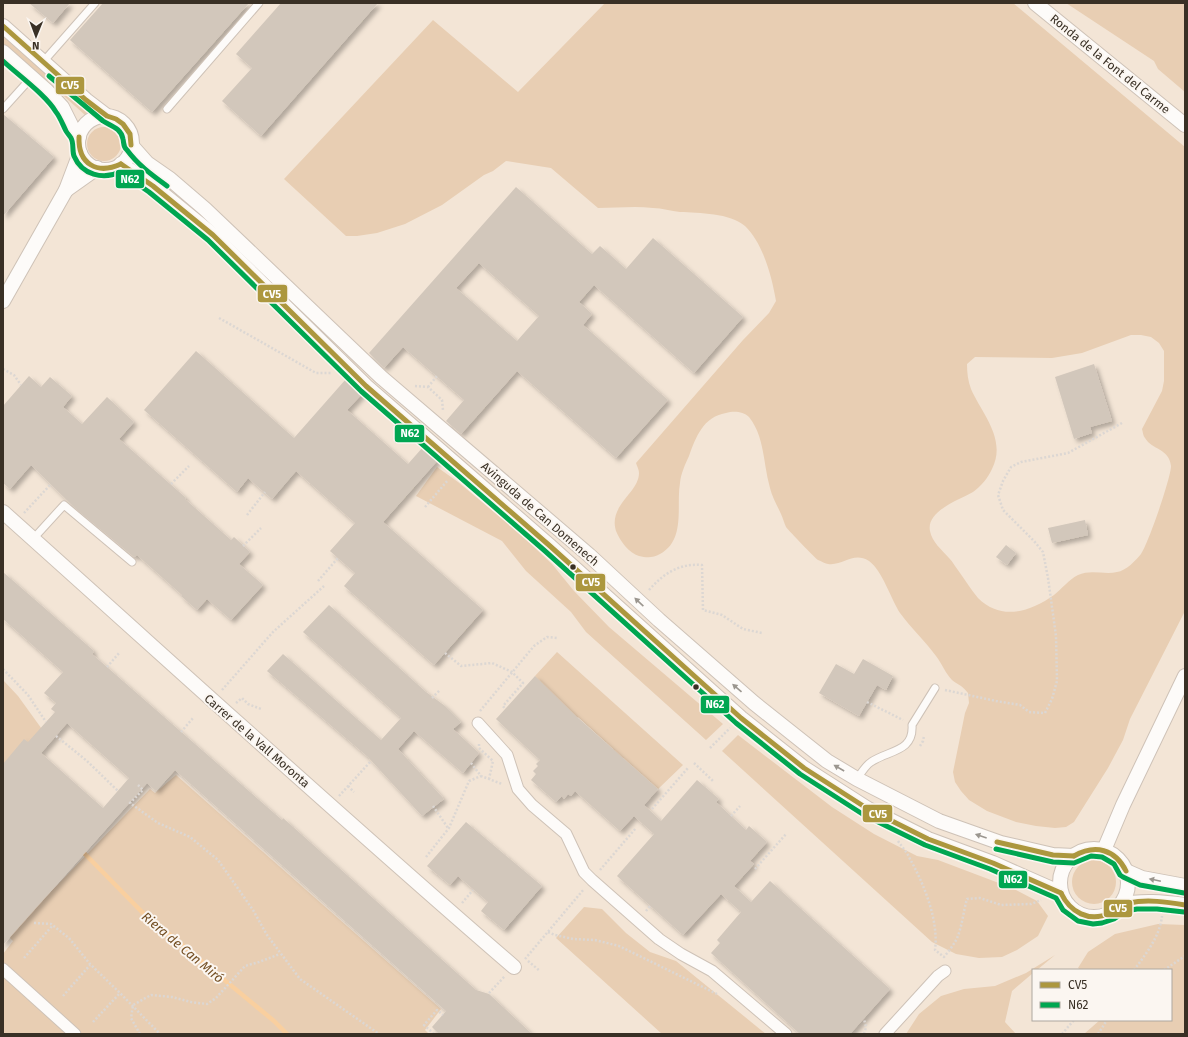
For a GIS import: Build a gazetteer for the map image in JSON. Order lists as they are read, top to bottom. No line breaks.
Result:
{"streets":{"street":["Ronda de la Font del Carme","Avinguda de Can Domenech","Carrer de la Vall Moronta"]},"water":["Riera de Can Miró"],"lines":["transit line CV5","transit line N62"],"legend":["CV5","N62"],"north":"bottom"}
